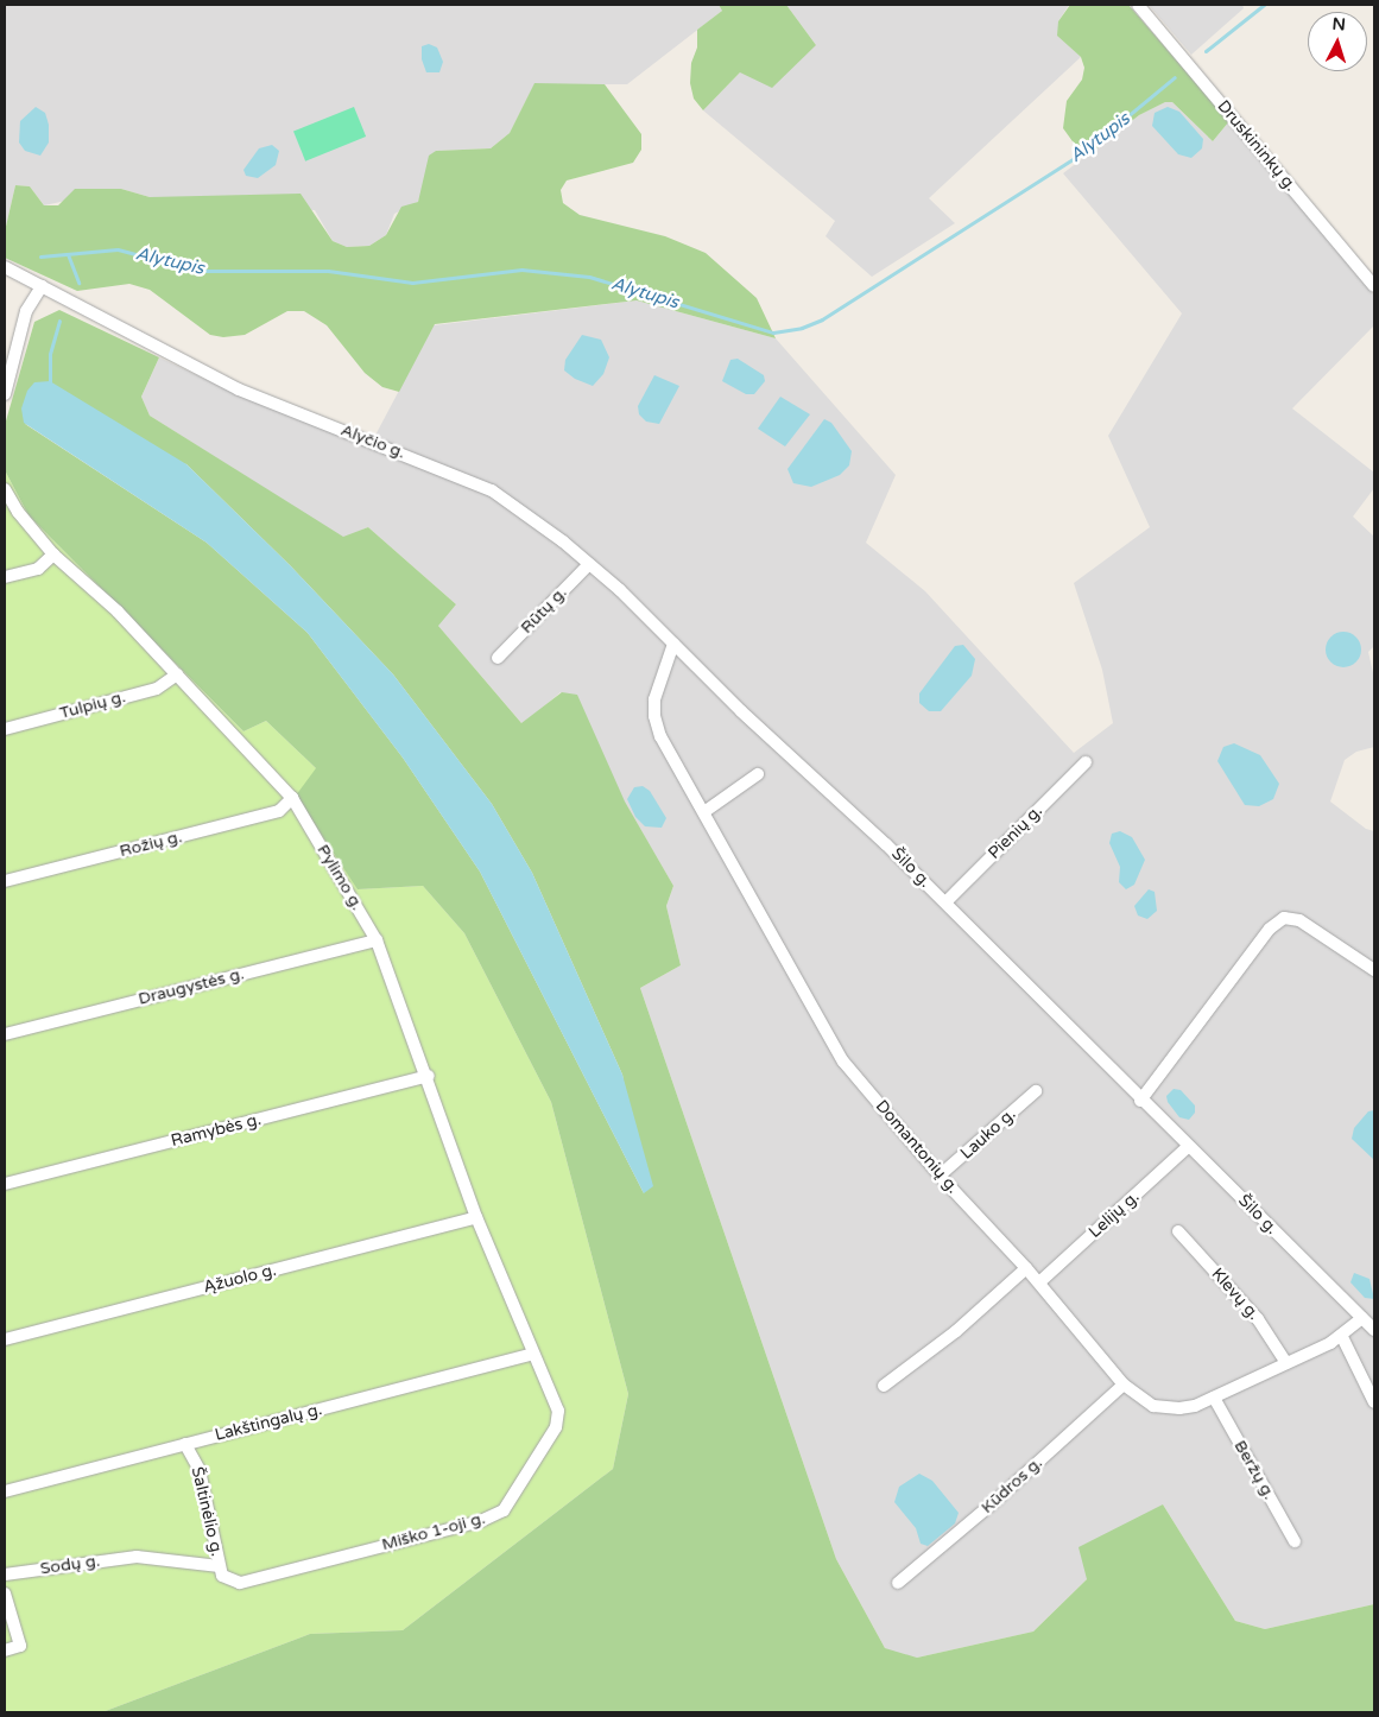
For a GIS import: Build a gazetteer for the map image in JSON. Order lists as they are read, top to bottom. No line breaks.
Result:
{"streets":{"street":["Druskininkų g.","Alyčio g.","Rūtų g.","Tulpių g.","Pienių g.","Rožių g.","Šilo g.","Pylimo g.","Draugystės g.","Ramybės g.","Lauko g.","Domantonių g.","Lelijų g.","Ąžuolo g.","Klevų g.","Lakštingalų g.","Beržų g.","Kūdros g.","Šaltinėlio g.","Miško 1-oji g.","Sodų g."]},"crossings":[["Alyčio g.","Rūtų g."],["Alyčio g.","Šilo g."],["Alyčio g.","Domantonių g."],["Tulpių g.","Pylimo g."],["Pienių g.","Šilo g."],["Rožių g.","Pylimo g."],["Šilo g.","Domantonių g."],["Šilo g.","Lelijų g."],["Pylimo g.","Draugystės g."],["Pylimo g.","Ramybės g."],["Pylimo g.","Ąžuolo g."],["Pylimo g.","Lakštingalų g."],["Pylimo g.","Miško 1-oji g."],["Lauko g.","Domantonių g."],["Domantonių g.","Lelijų g."],["Domantonių g.","Klevų g."],["Domantonių g.","Beržų g."],["Domantonių g.","Kūdros g."],["Lakštingalų g.","Šaltinėlio g."],["Lakštingalų g.","Miško 1-oji g."],["Šaltinėlio g.","Miško 1-oji g."],["Šaltinėlio g.","Sodų g."]],"water":["Alytupis"],"north":"top"}
